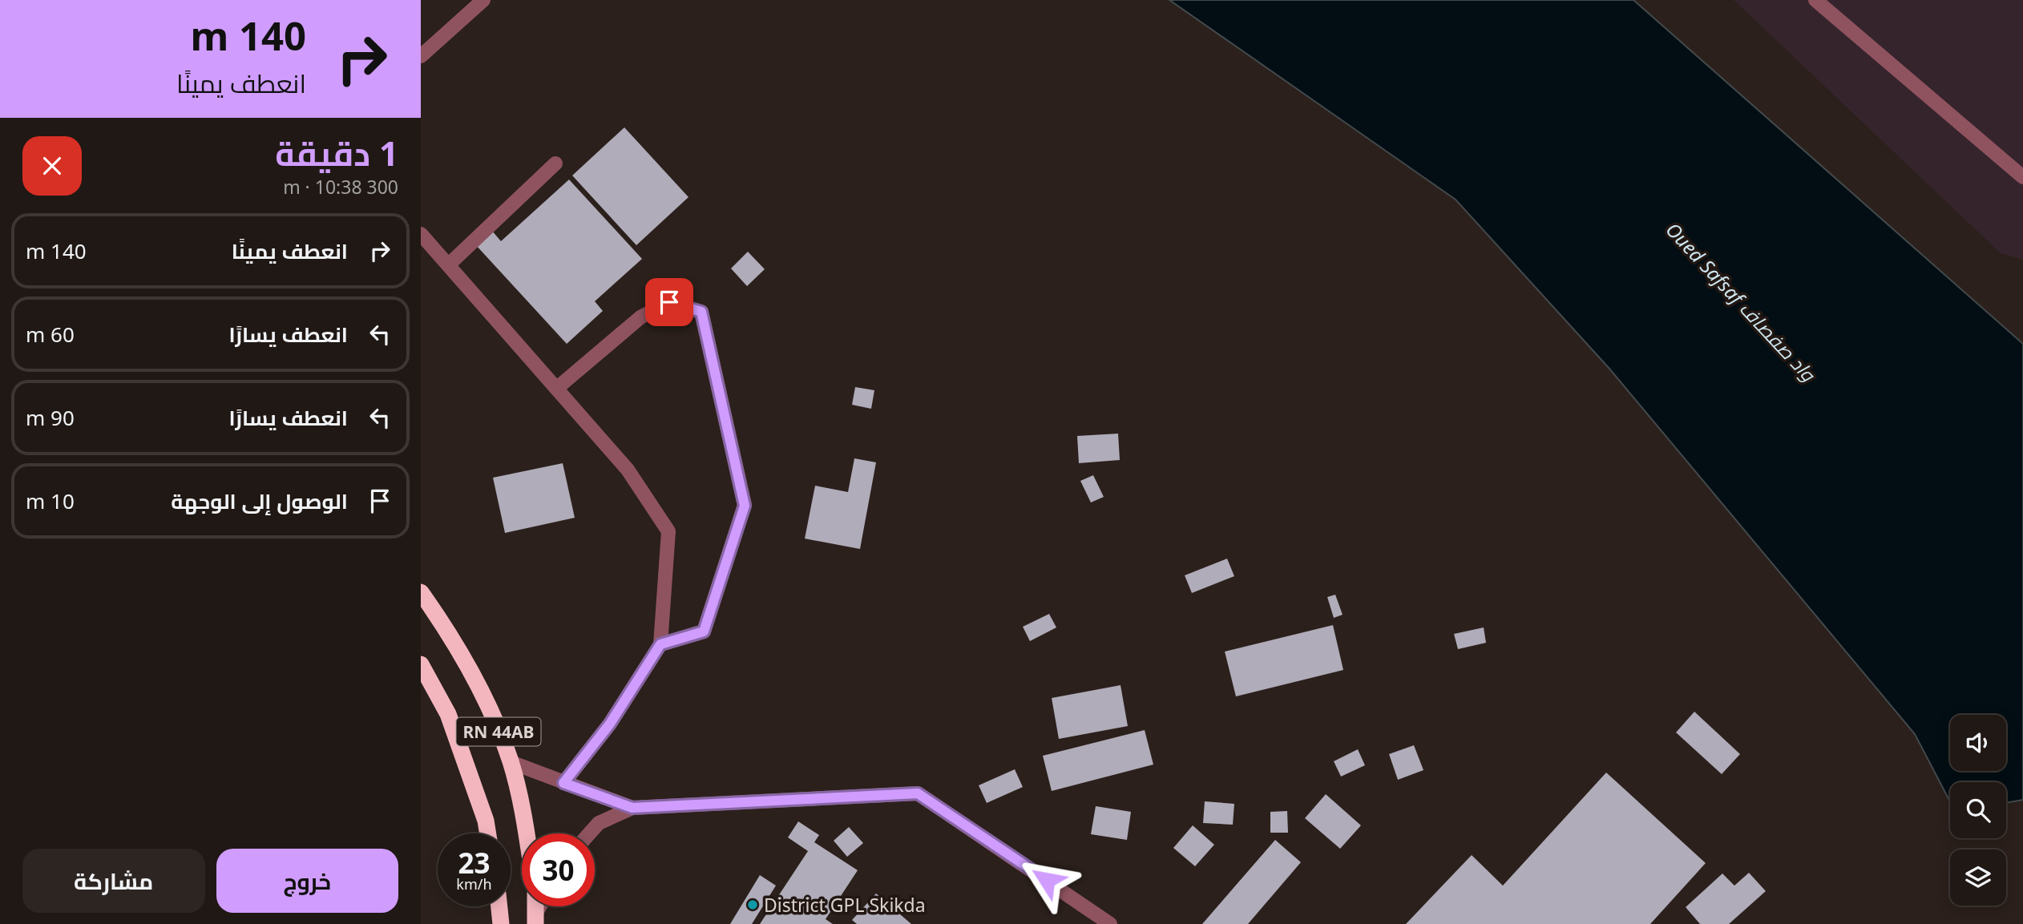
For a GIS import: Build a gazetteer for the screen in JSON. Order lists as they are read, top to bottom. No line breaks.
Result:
{"streets":{"highway":["RN 44AB"]},"water":["Oued Safsaf واد صفصاف"],"places":["District GPL Skikda"],"page":{"turn":["140 m","انعطف يمينًا"],"heading":["1 دقيقة","300 m · 10:38"],"list":[{"name":"انعطف يمينًا","value":"140 m"},{"name":"انعطف يسارًا","value":"60 m"},{"name":"انعطف يسارًا","value":"90 m"},{"name":"الوصول إلى الوجهة","value":"10 m"}],"speed":"23 km/h","limit":"30","buttons":["خروج","مشاركة"]}}
